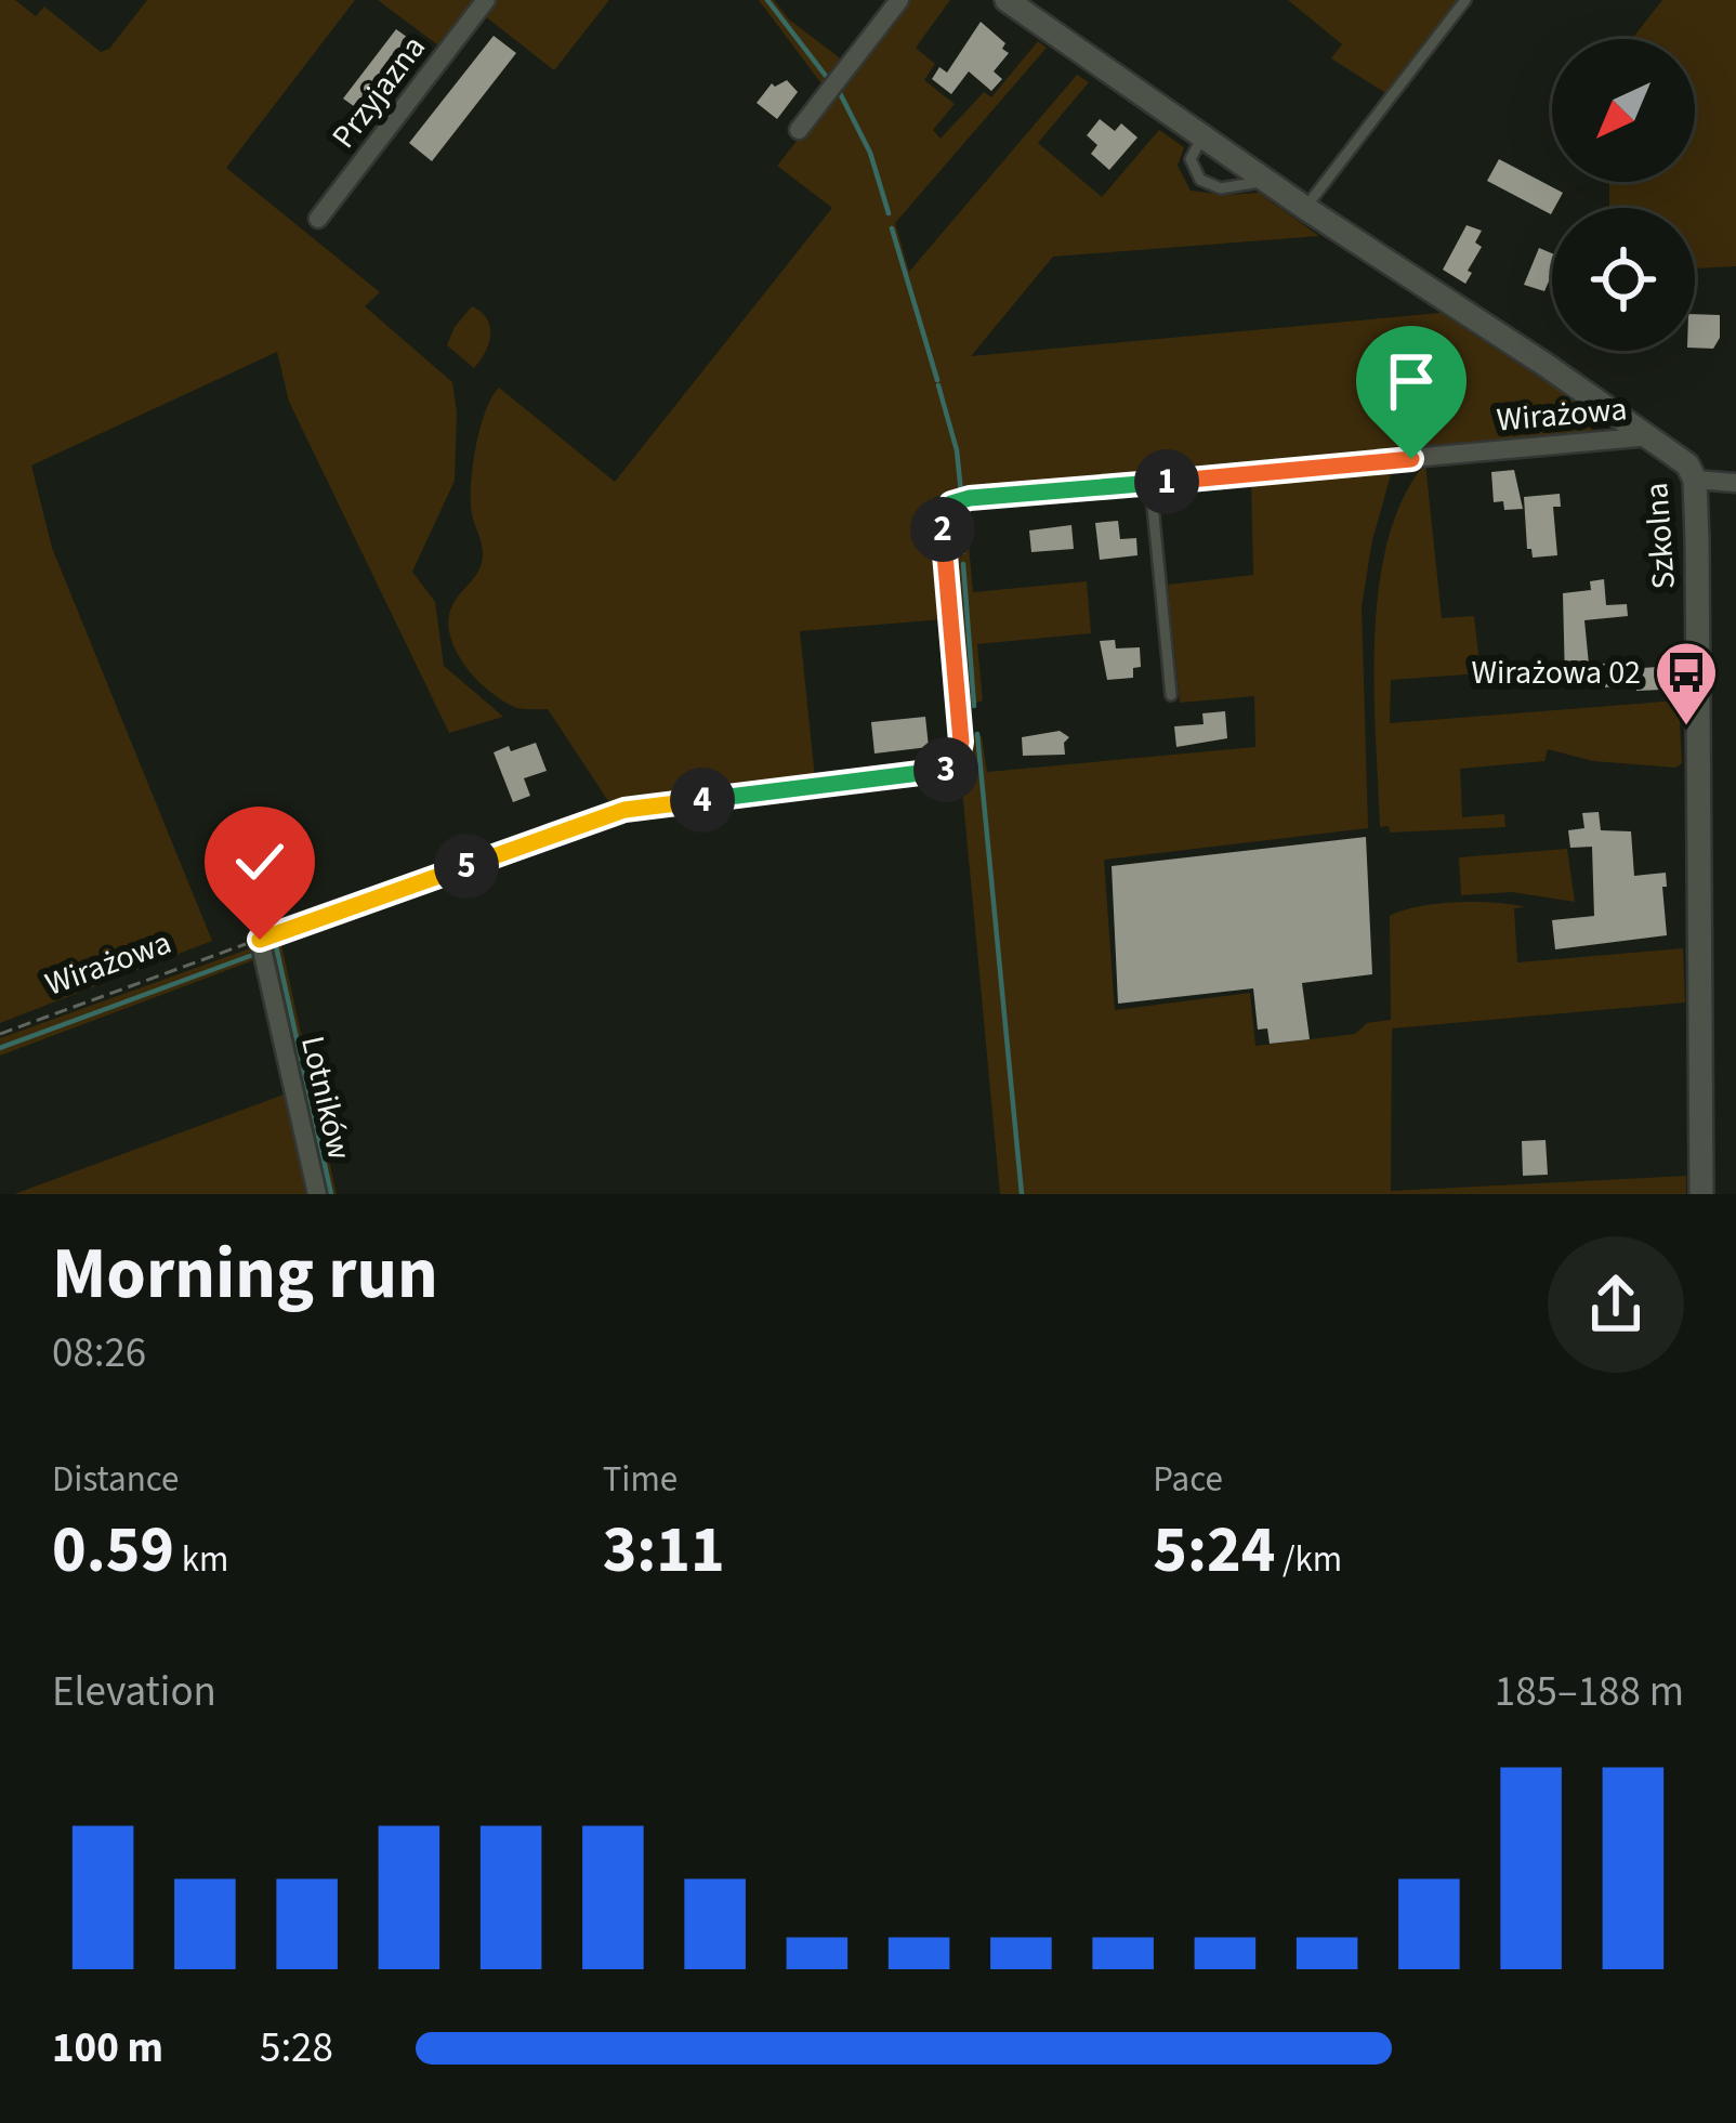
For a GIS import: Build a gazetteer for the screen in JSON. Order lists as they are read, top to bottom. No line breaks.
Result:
{"streets":{"street":["Przyjazna","Wirażowa","Szkolna","Lotników"]},"crossings":[["Wirażowa","Szkolna"],["Wirażowa","Lotników"]],"places":{"bus stop":["Wirażowa 02"]},"north":"bottom left","page":{"pins":["1","2","3","4","5"],"heading":["Morning run","08:26"],"stats":[["Distance","0.59 km"],["Time","3:11"],["Pace","5:24 /km"]],"chart":["Elevation","185–188 m"],"list":[{"name":"100 m","note":"5:28"}]}}
